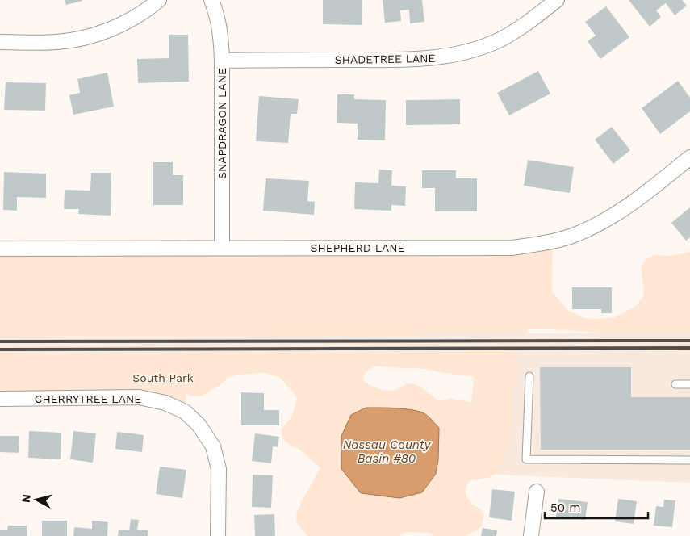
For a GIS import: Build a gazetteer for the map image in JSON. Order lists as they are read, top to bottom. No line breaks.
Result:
{"streets":{"street":["SHADETREE LANE","SNAPDRAGON LANE","SHEPHERD LANE","CHERRYTREE LANE"]},"crossings":[["SHADETREE LANE","SNAPDRAGON LANE"],["SNAPDRAGON LANE","SHEPHERD LANE"]],"water":["Nassau County Basin #80"],"parks":["South Park"],"scale_bar":"50 m","north":"left"}
